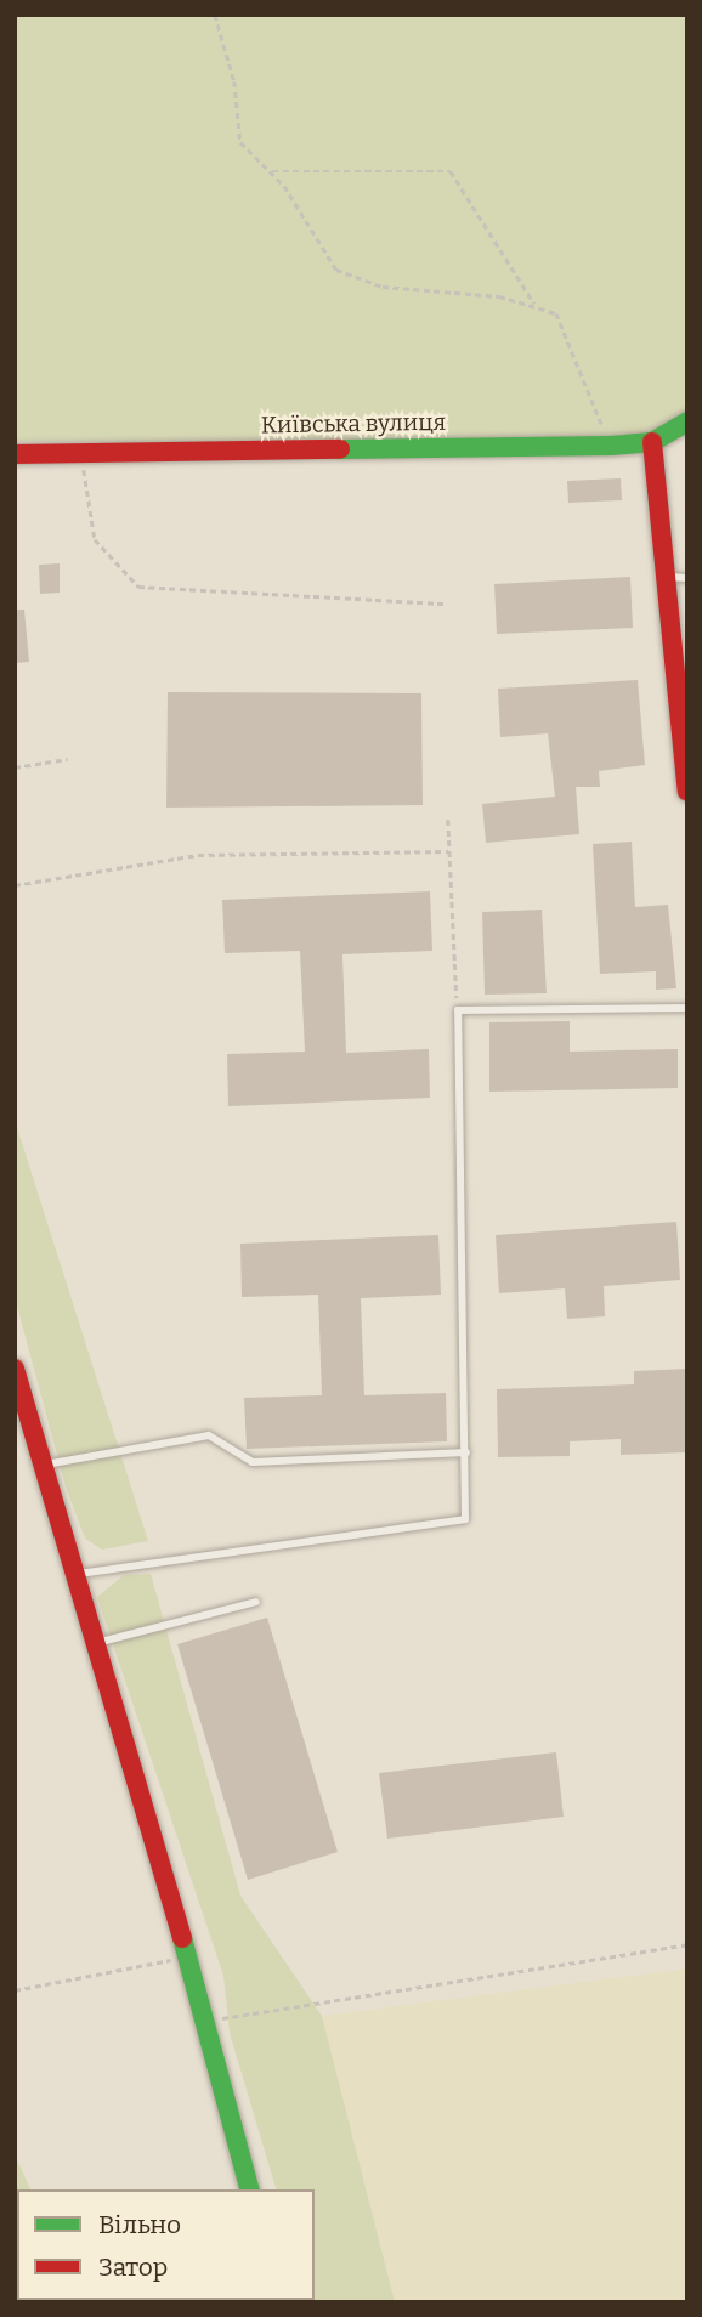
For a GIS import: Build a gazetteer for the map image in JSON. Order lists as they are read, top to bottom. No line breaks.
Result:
{"streets":{"street":["Київська вулиця"]},"legend":["Вільно","Затор"]}
